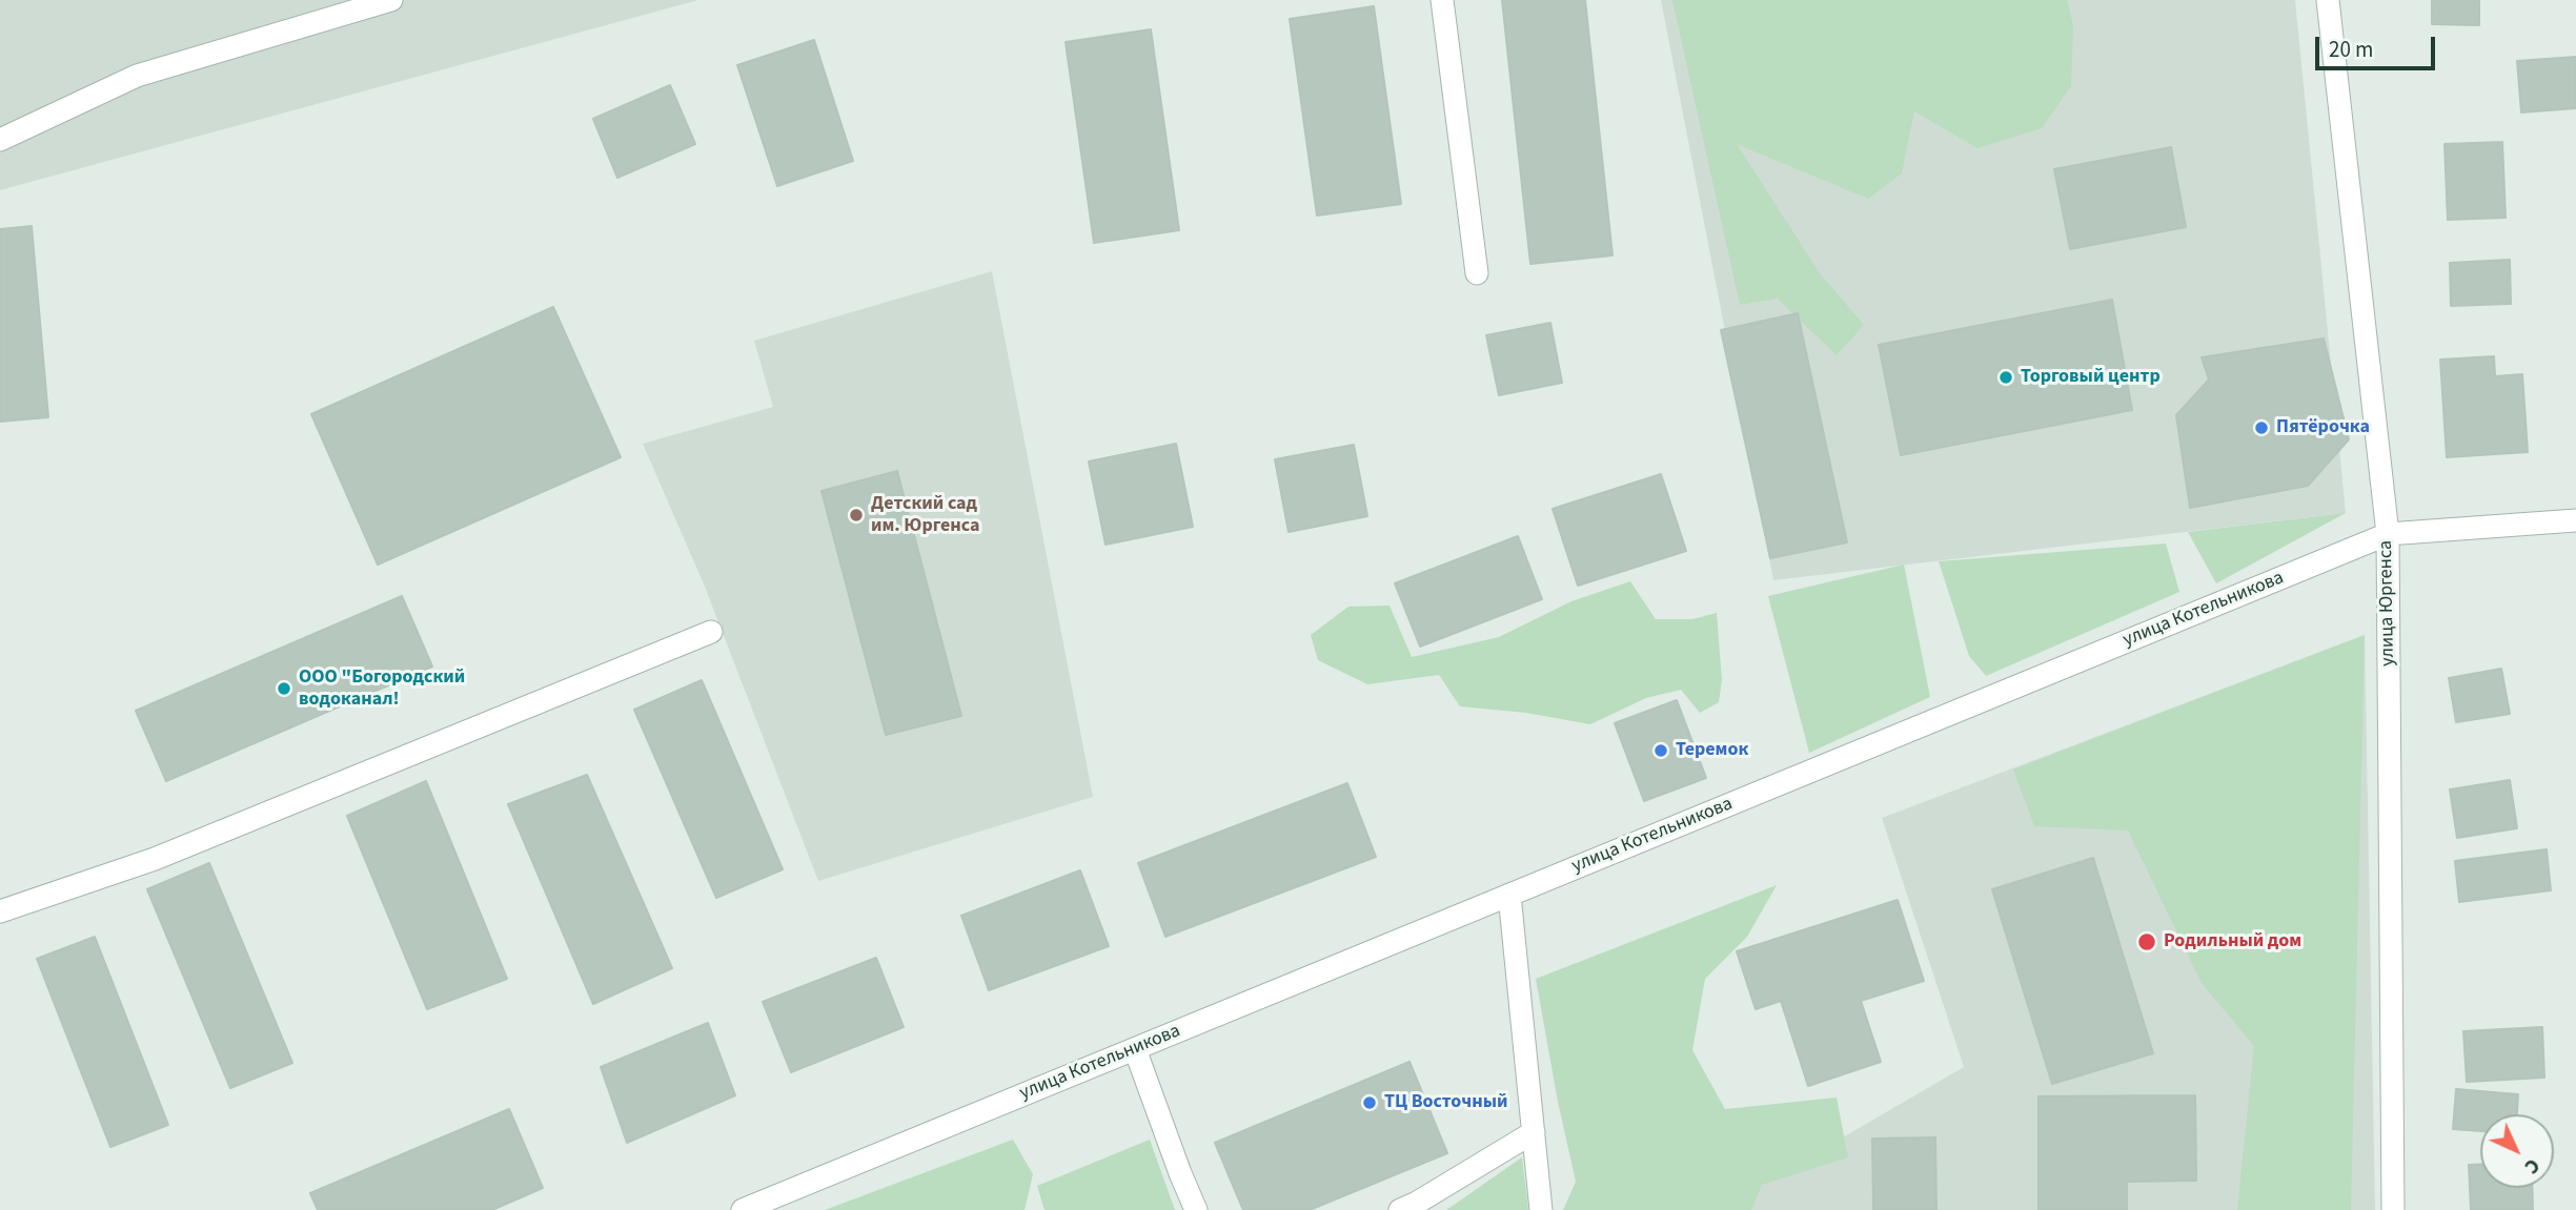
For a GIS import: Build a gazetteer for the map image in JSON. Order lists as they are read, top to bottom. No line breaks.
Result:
{"streets":{"street":["улица Юргенса","улица Котельникова"]},"crossings":[["улица Юргенса","улица Котельникова"]],"places":["Торговый центр","Пятёрочка","Детский сад им. Юргенса","ООО \"Богородский водоканал!","Теремок","Родильный дом","ТЦ Восточный"],"scale_bar":"20 m","north":"bottom right"}
